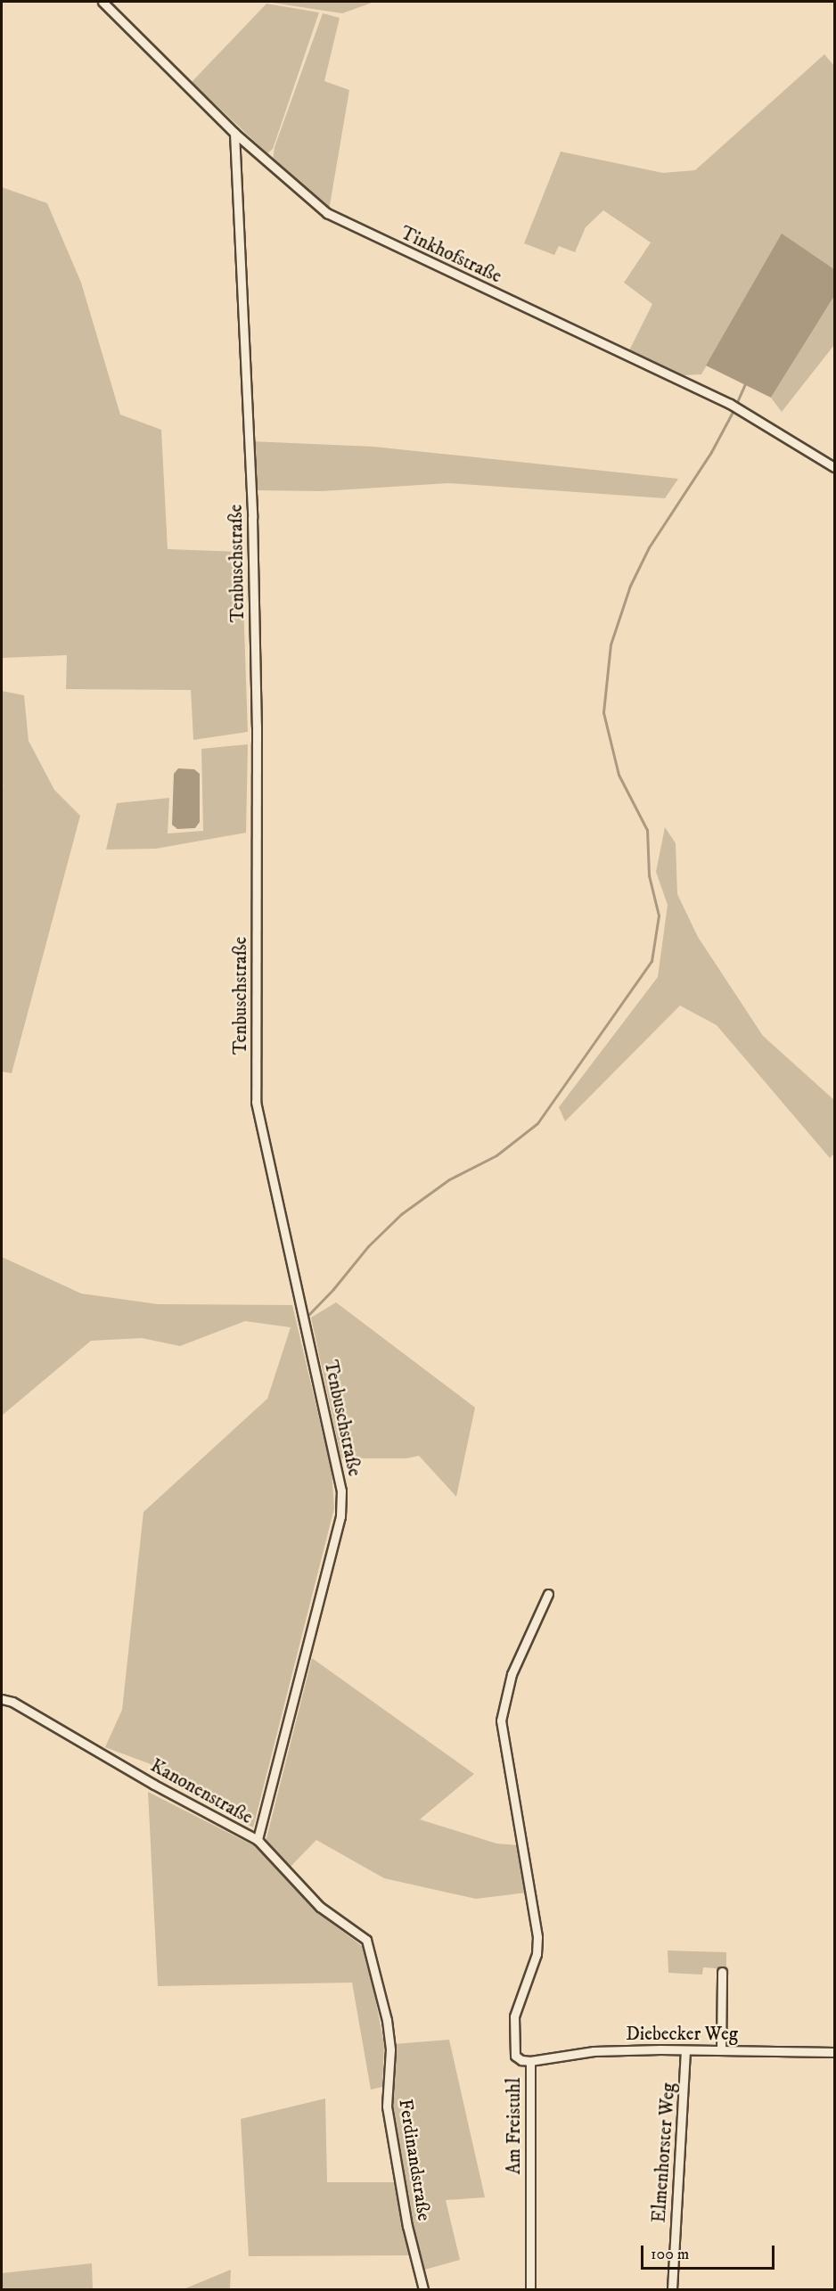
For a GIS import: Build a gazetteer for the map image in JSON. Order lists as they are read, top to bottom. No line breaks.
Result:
{"streets":{"street":["Tinkhofstraße","Tenbuschstraße","Kanonenstraße","Diebecker Weg","Am Freistuhl","Elmenhorster Weg","Ferdinandstraße"]},"crossings":[["Tinkhofstraße","Tenbuschstraße"],["Tenbuschstraße","Kanonenstraße"],["Kanonenstraße","Ferdinandstraße"],["Diebecker Weg","Am Freistuhl"],["Diebecker Weg","Elmenhorster Weg"]],"scale_bar":"100 m"}
